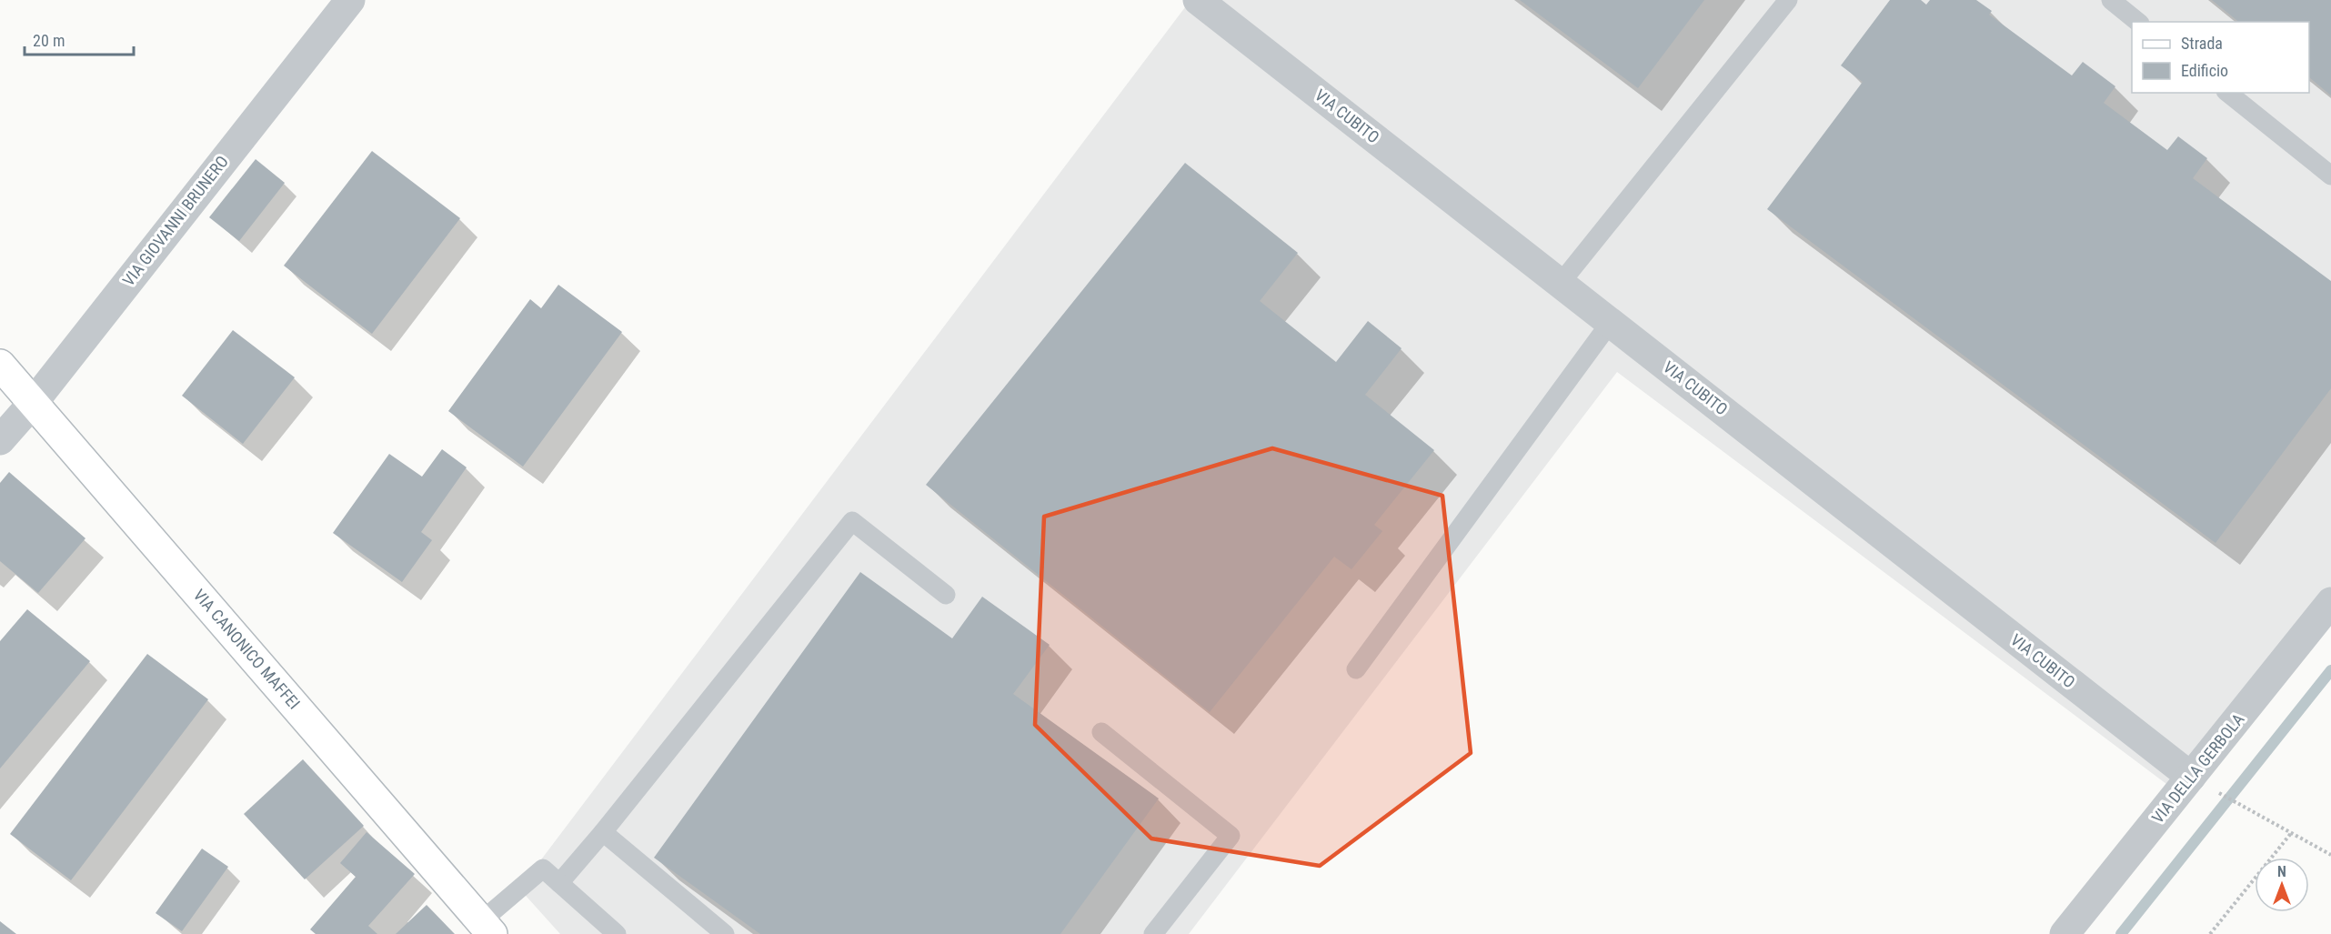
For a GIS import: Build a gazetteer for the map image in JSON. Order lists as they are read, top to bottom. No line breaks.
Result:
{"streets":{"street":["VIA CUBITO","VIA GIOVANNI BRUNERO","VIA CANONICO MAFFEI","VIA DELLA GERBOLA"]},"crossings":[["VIA CUBITO","VIA DELLA GERBOLA"],["VIA GIOVANNI BRUNERO","VIA CANONICO MAFFEI"]],"legend":["Strada","Edificio"],"scale_bar":"20 m","north":"top"}
